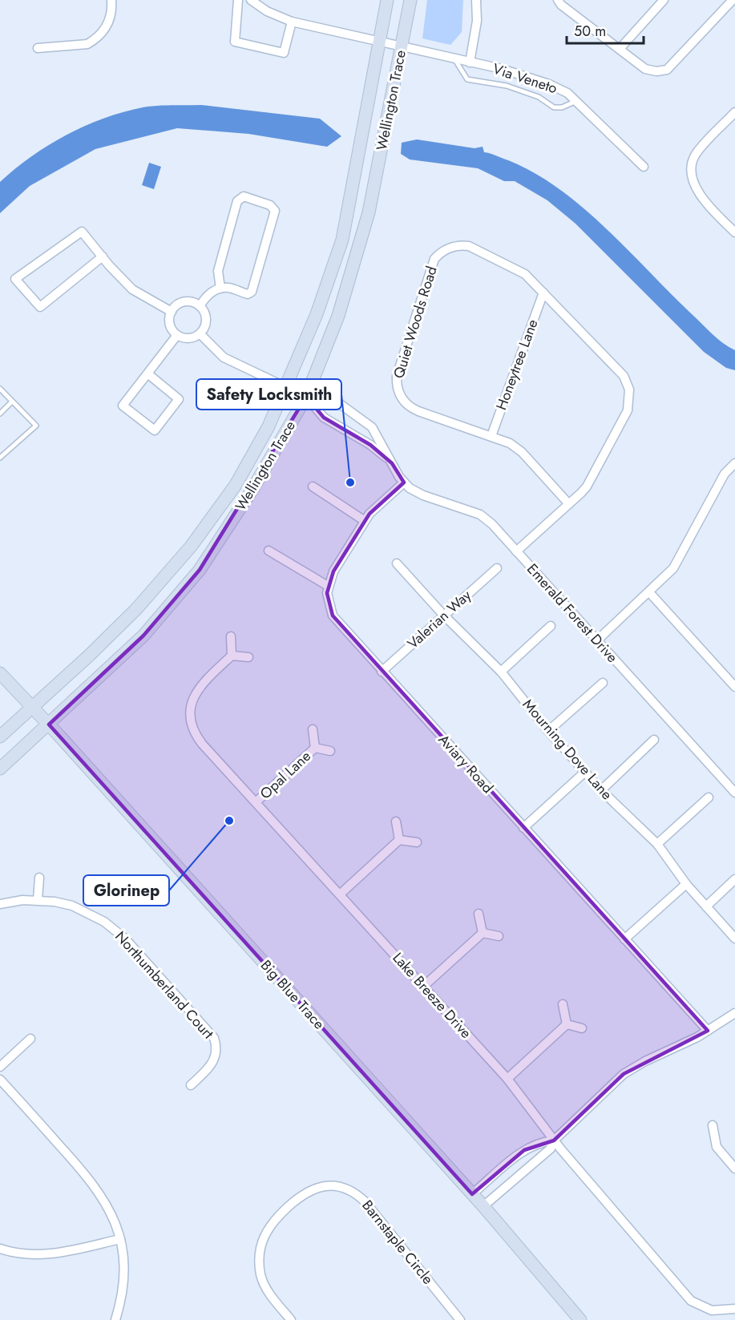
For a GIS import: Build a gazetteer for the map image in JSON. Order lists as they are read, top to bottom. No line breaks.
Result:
{"streets":{"street":["Via Veneto","Wellington Trace","Quiet Woods Road","Honeytree Lane","Emerald Forest Drive","Valerian Way","Mourning Dove Lane","Aviary Road","Opal Lane","Northumberland Court","Big Blue Trace","Lake Breeze Drive","Barnstaple Circle"]},"crossings":[["Via Veneto","Wellington Trace"],["Wellington Trace","Emerald Forest Drive"],["Wellington Trace","Big Blue Trace"],["Quiet Woods Road","Honeytree Lane"],["Quiet Woods Road","Emerald Forest Drive"],["Valerian Way","Mourning Dove Lane"],["Valerian Way","Aviary Road"],["Opal Lane","Lake Breeze Drive"]],"places":["Safety Locksmith","Glorinep"],"scale_bar":"50 m"}
